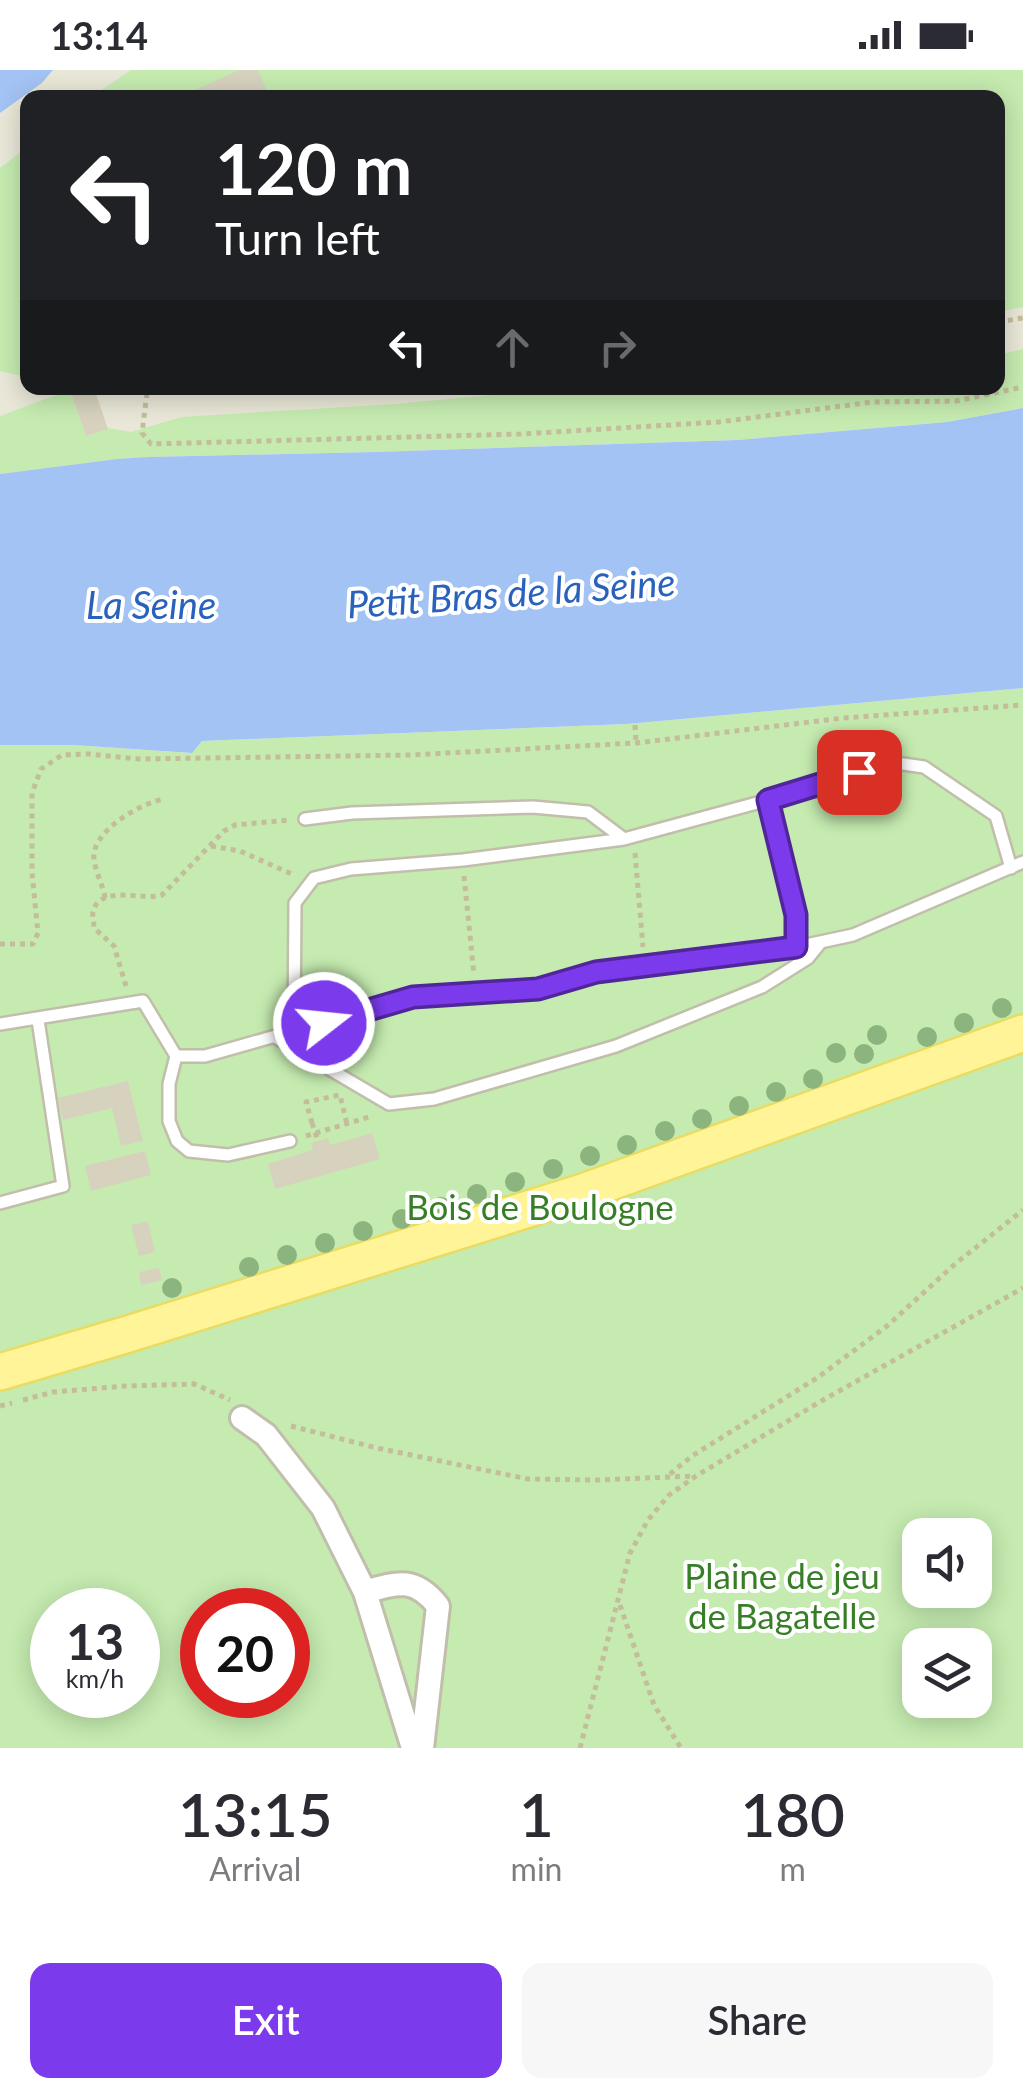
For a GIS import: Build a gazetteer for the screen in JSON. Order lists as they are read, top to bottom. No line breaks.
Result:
{"water":["Petit Bras de la Seine","La Seine"],"parks":["Bois de Boulogne","Plaine de jeu de Bagatelle"],"page":{"status":"13:14","turn":["120 m","Turn left"],"speed":"13 km/h","limit":"20","eta":["13:15","Arrival","1","min","180","m"],"buttons":["Exit","Share"]}}
